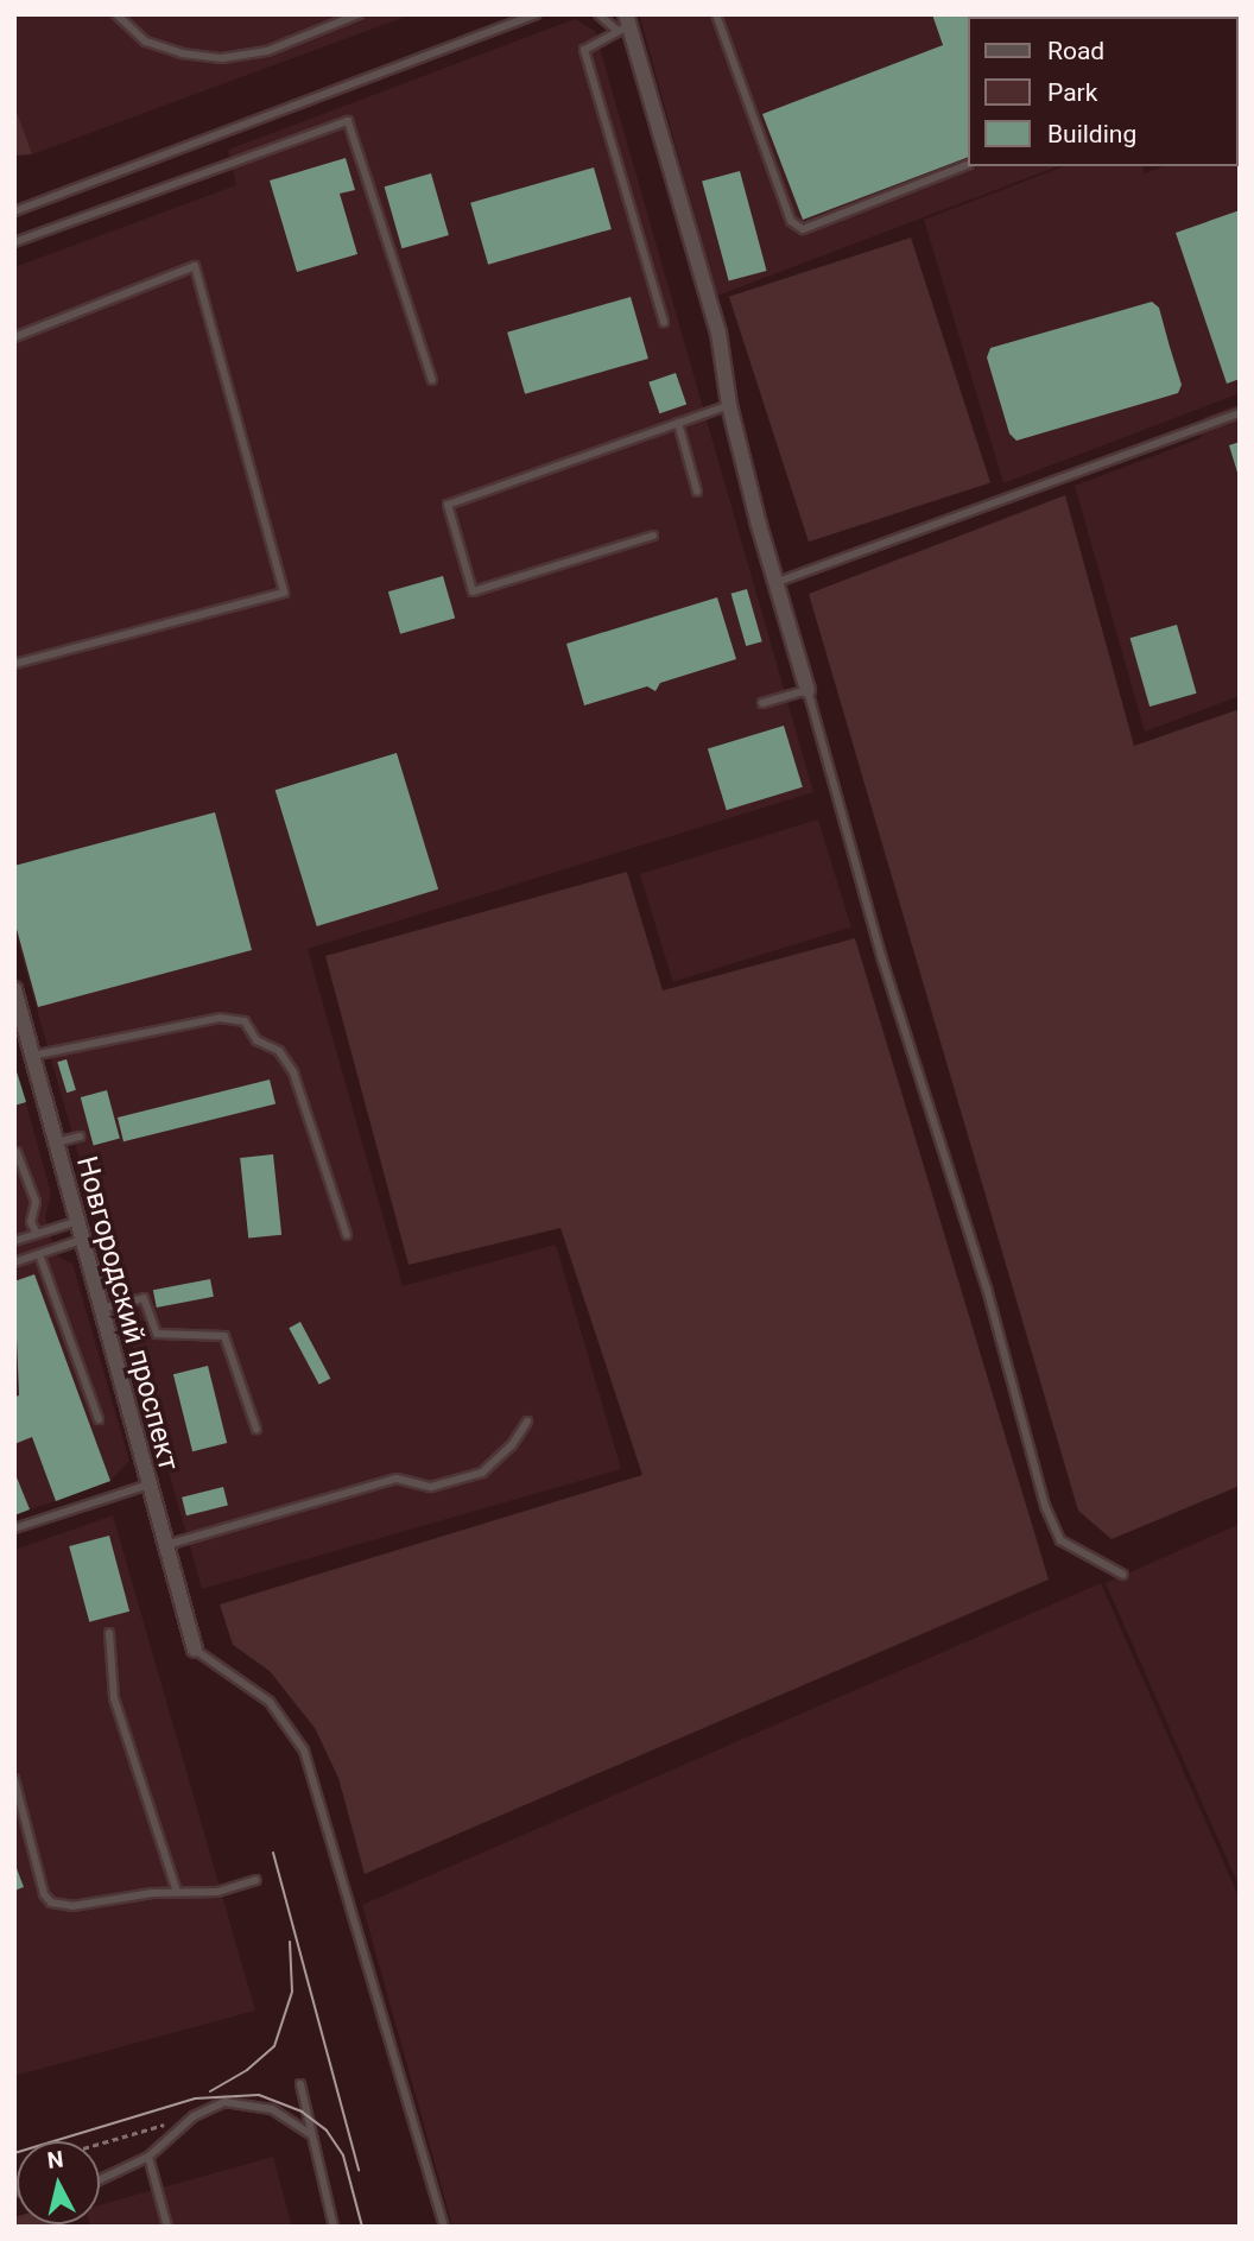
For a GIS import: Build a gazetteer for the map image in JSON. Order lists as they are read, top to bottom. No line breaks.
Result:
{"streets":{"street":["Новгородский проспект"]},"legend":["Road","Park","Building"],"north":"top"}
